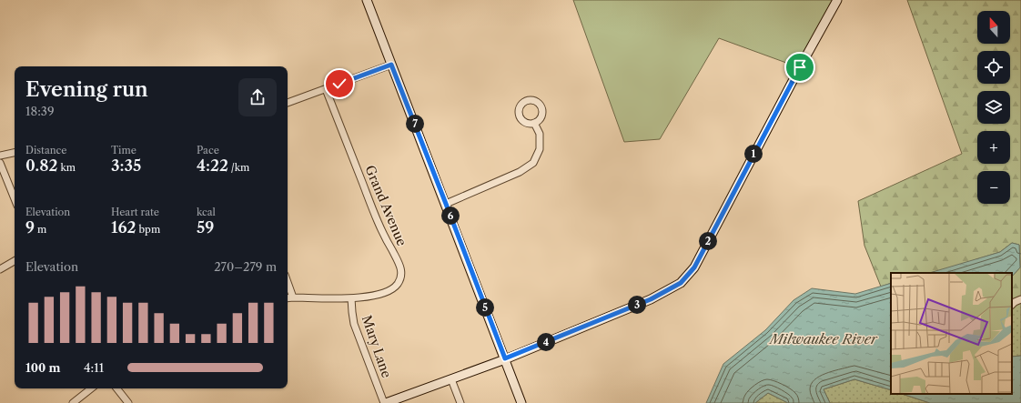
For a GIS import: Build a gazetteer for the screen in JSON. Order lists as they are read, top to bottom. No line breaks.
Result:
{"streets":{"street":["Grand Avenue","Mary Lane"]},"crossings":[["Grand Avenue","Mary Lane"]],"water":["Milwaukee River"],"north":"top","page":{"map_buttons":["+","−"],"heading":["Evening run","18:39"],"pins":["7","1","6","2","3","5","4"],"stats":[["Distance","0.82 km"],["Time","3:35"],["Pace","4:22 /km"],["Elevation","9 m"],["Heart rate","162 bpm"],["kcal","59"]],"chart":["Elevation","270–279 m"],"list":[{"name":"100 m","note":"4:11"}]}}
